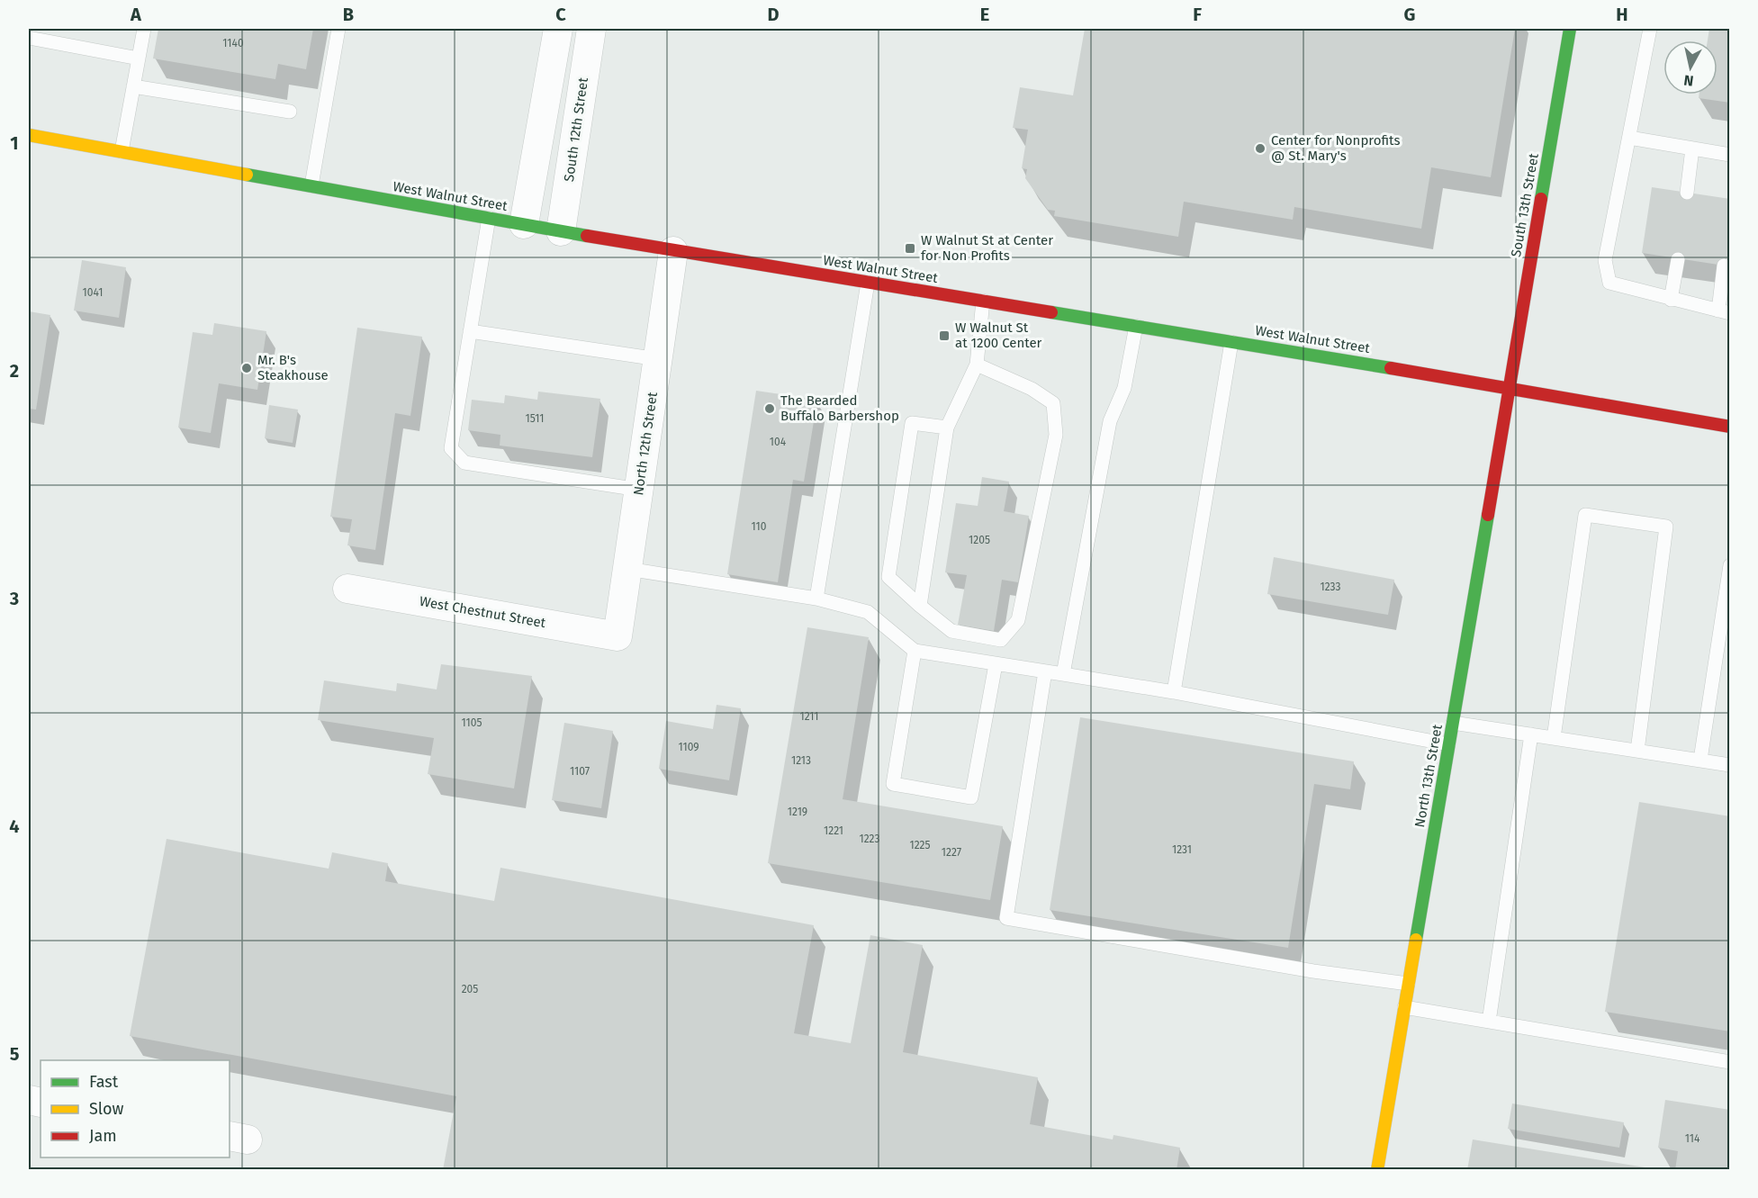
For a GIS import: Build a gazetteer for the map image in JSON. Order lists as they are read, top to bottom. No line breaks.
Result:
{"streets":{"main road":["West Walnut Street","South 13th Street","North 13th Street"],"street":["South 12th Street","North 12th Street","West Chestnut Street"]},"crossings":[["South 12th Street","West Walnut Street"],["West Walnut Street","South 13th Street"],["West Walnut Street","North 12th Street"],["West Walnut Street","North 13th Street"],["South 13th Street","North 13th Street"],["North 12th Street","West Chestnut Street"]],"places":{"other":["Center for Nonprofits @ St. Mary's","Mr. B's Steakhouse","The Bearded Buffalo Barbershop"],"transit":["W Walnut St at Center for Non Profits","W Walnut St at 1200 Center"]},"house_numbers":["1140","1041","1511","104","110","1205","1233","1211","1105","1109","1213","1107","1219","1221","1223","1225","1231","1227","205","114"],"legend":["Fast","Slow","Jam"],"north":"bottom","grid":{"columns":["A","B","C","D","E","F","G","H"],"rows":["1","2","3","4","5"]}}
